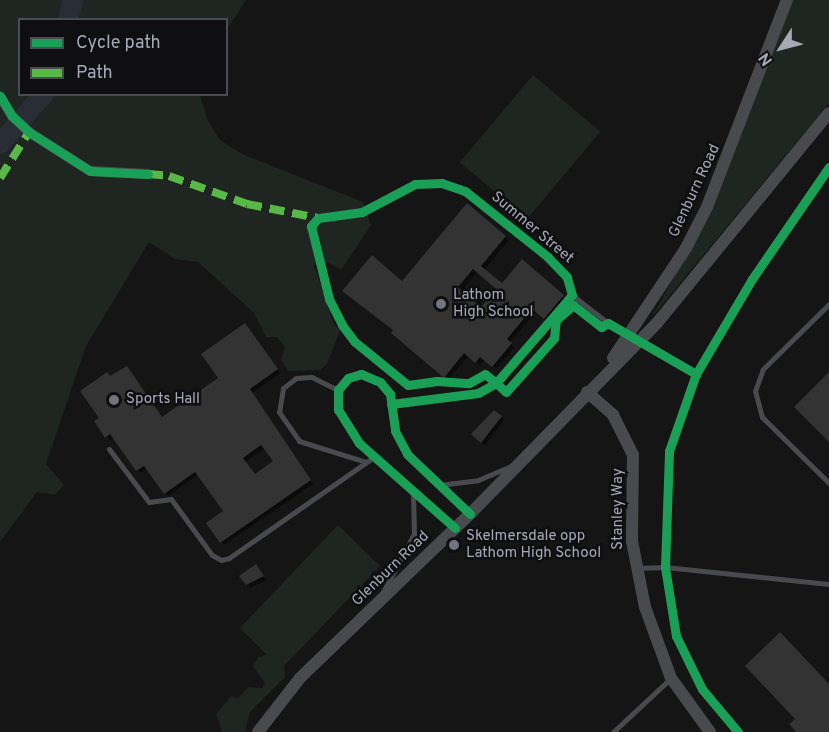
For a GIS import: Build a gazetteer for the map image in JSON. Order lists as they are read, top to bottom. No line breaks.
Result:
{"streets":{"street":["Glenburn Road","Stanley Way"],"lane":["Summer Street"]},"crossings":[["Glenburn Road","Stanley Way"]],"places":["Lathom High School","Sports Hall","Skelmersdale opp Lathom High School"],"legend":["Cycle path","Path"],"north":"bottom left"}
